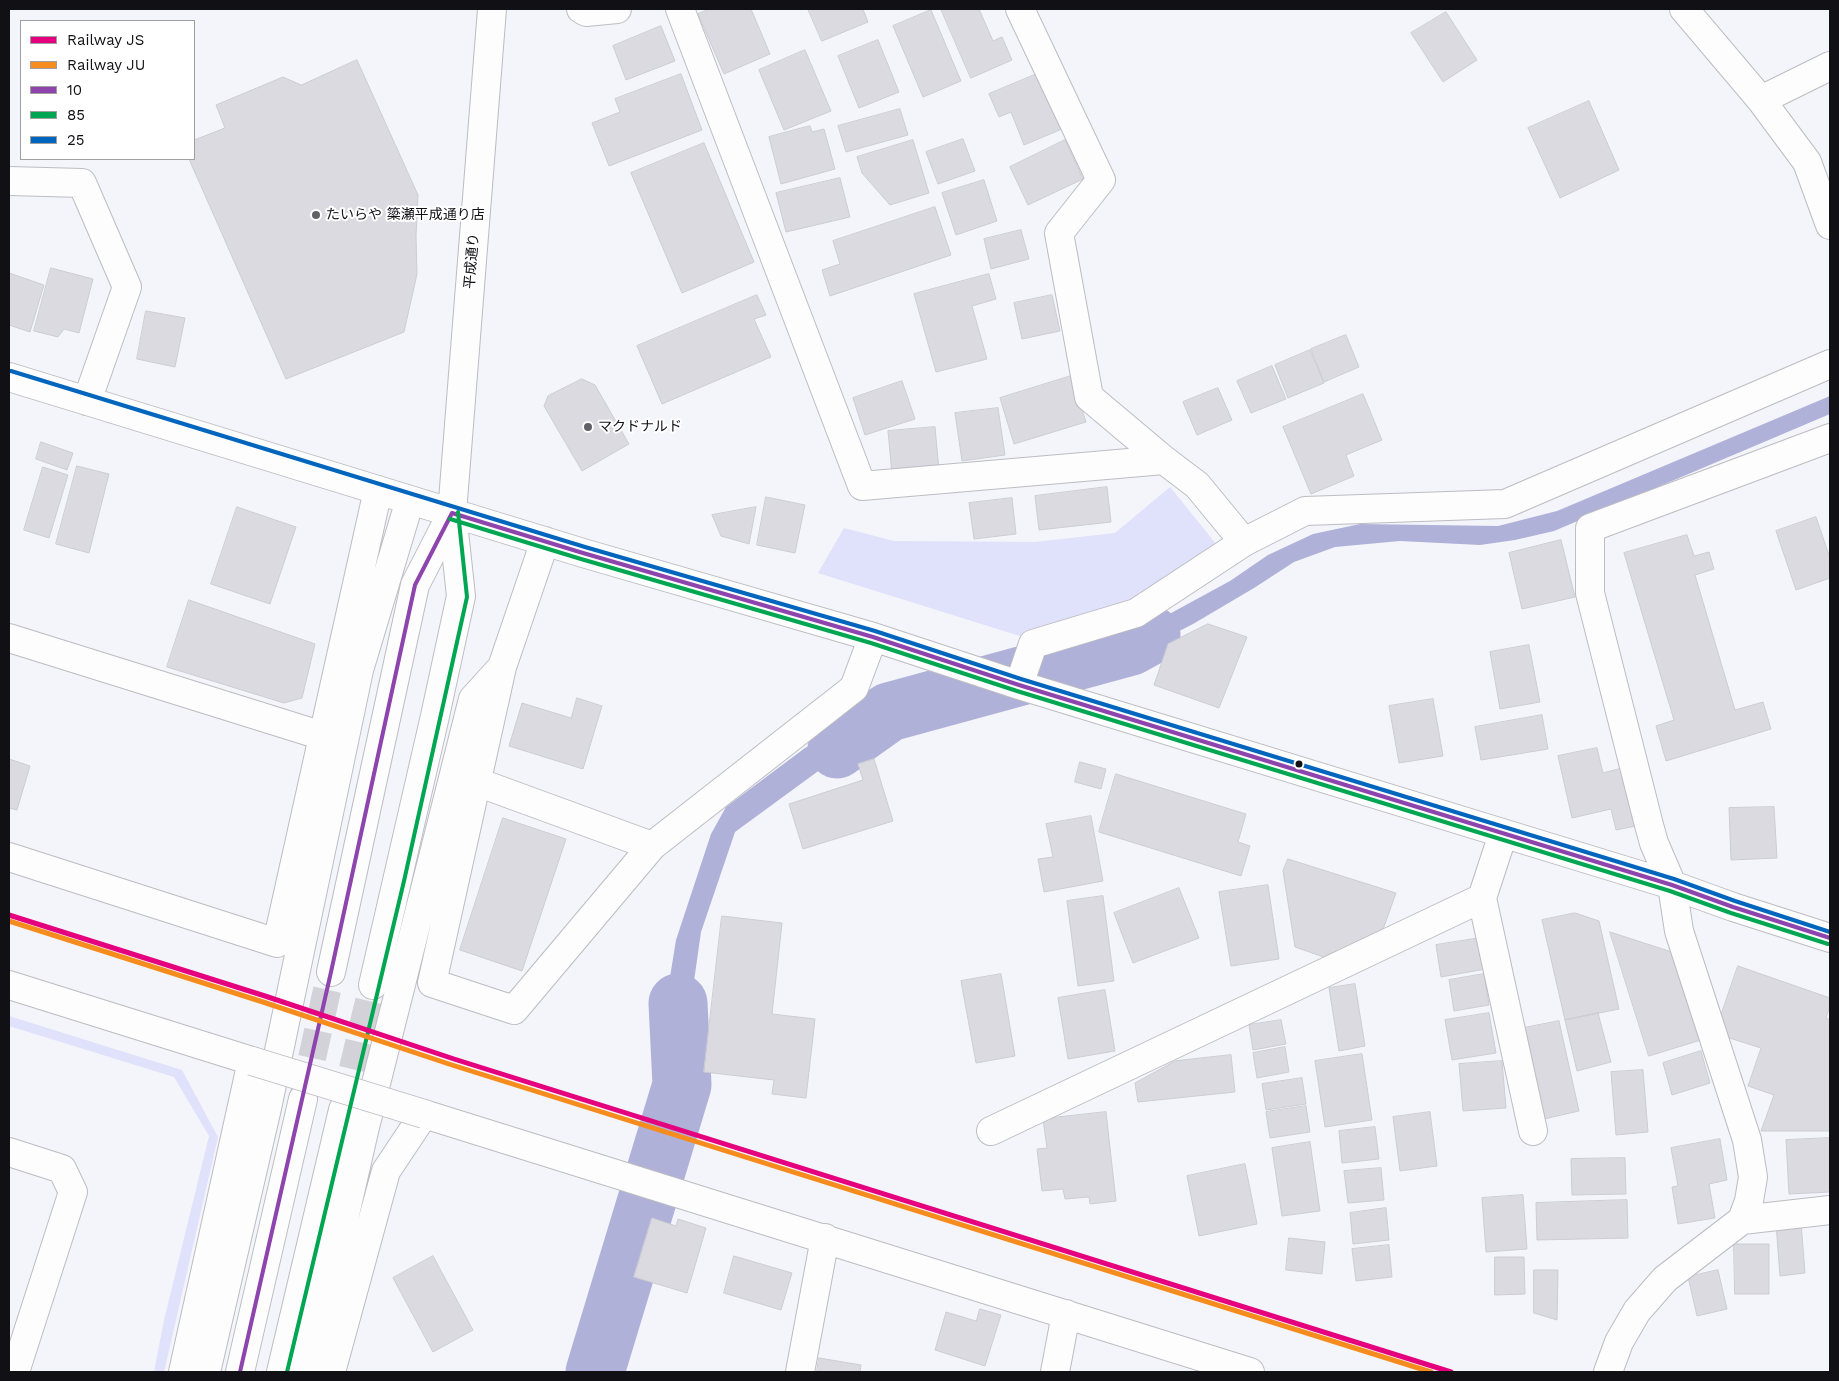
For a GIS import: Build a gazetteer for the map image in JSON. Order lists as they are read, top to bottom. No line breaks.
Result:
{"streets":{"street":["平成通り"]},"places":["たいらや 簗瀬平成通り店","マクドナルド"],"lines":["transit line 25","transit line 85","transit line 10","rail line JS","rail line JU"],"legend":["Railway JS","Railway JU","10","85","25"]}
